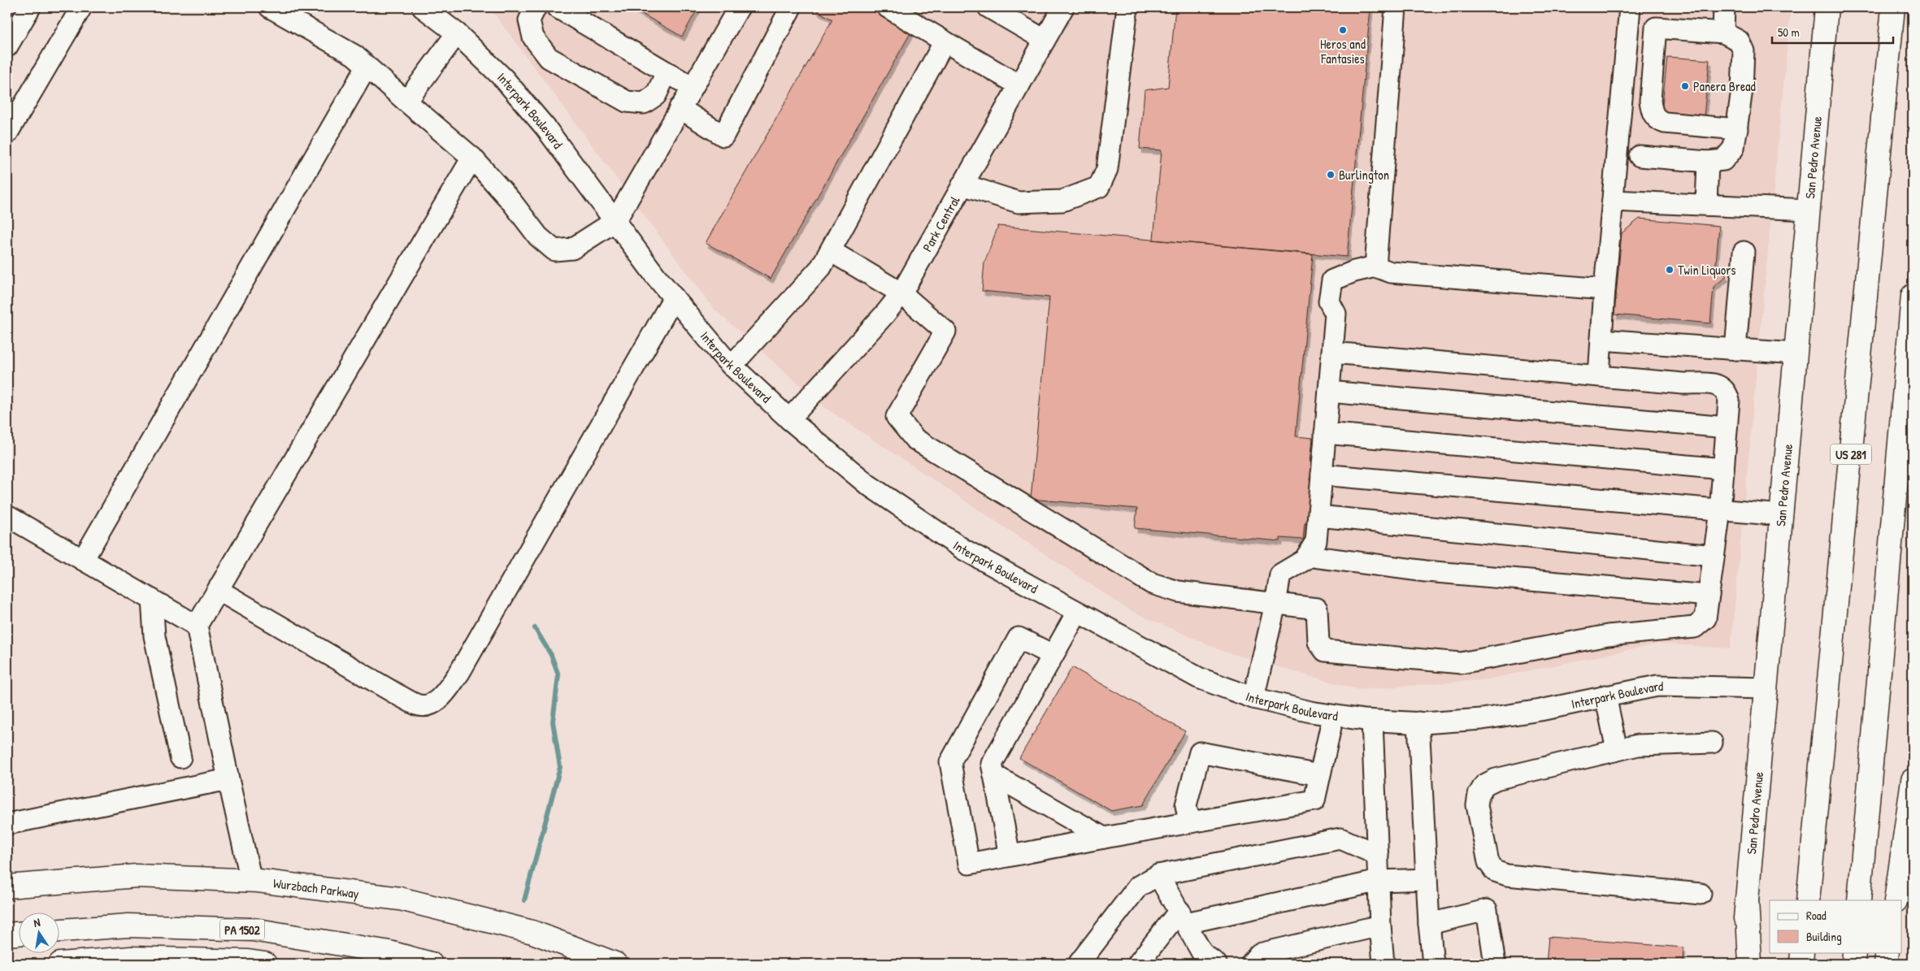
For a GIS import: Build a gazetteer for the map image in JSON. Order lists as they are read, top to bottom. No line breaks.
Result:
{"streets":{"main road":["San Pedro Avenue","US 281","Wurzbach Parkway","PA 1502"],"street":["Interpark Boulevard","Park Central"]},"crossings":[["Interpark Boulevard","San Pedro Avenue"],["Interpark Boulevard","Park Central"]],"places":["Heros and Fantasies","Panera Bread","Burlington","Twin Liquors"],"legend":["Road","Building"],"scale_bar":"50 m","north":"top"}
